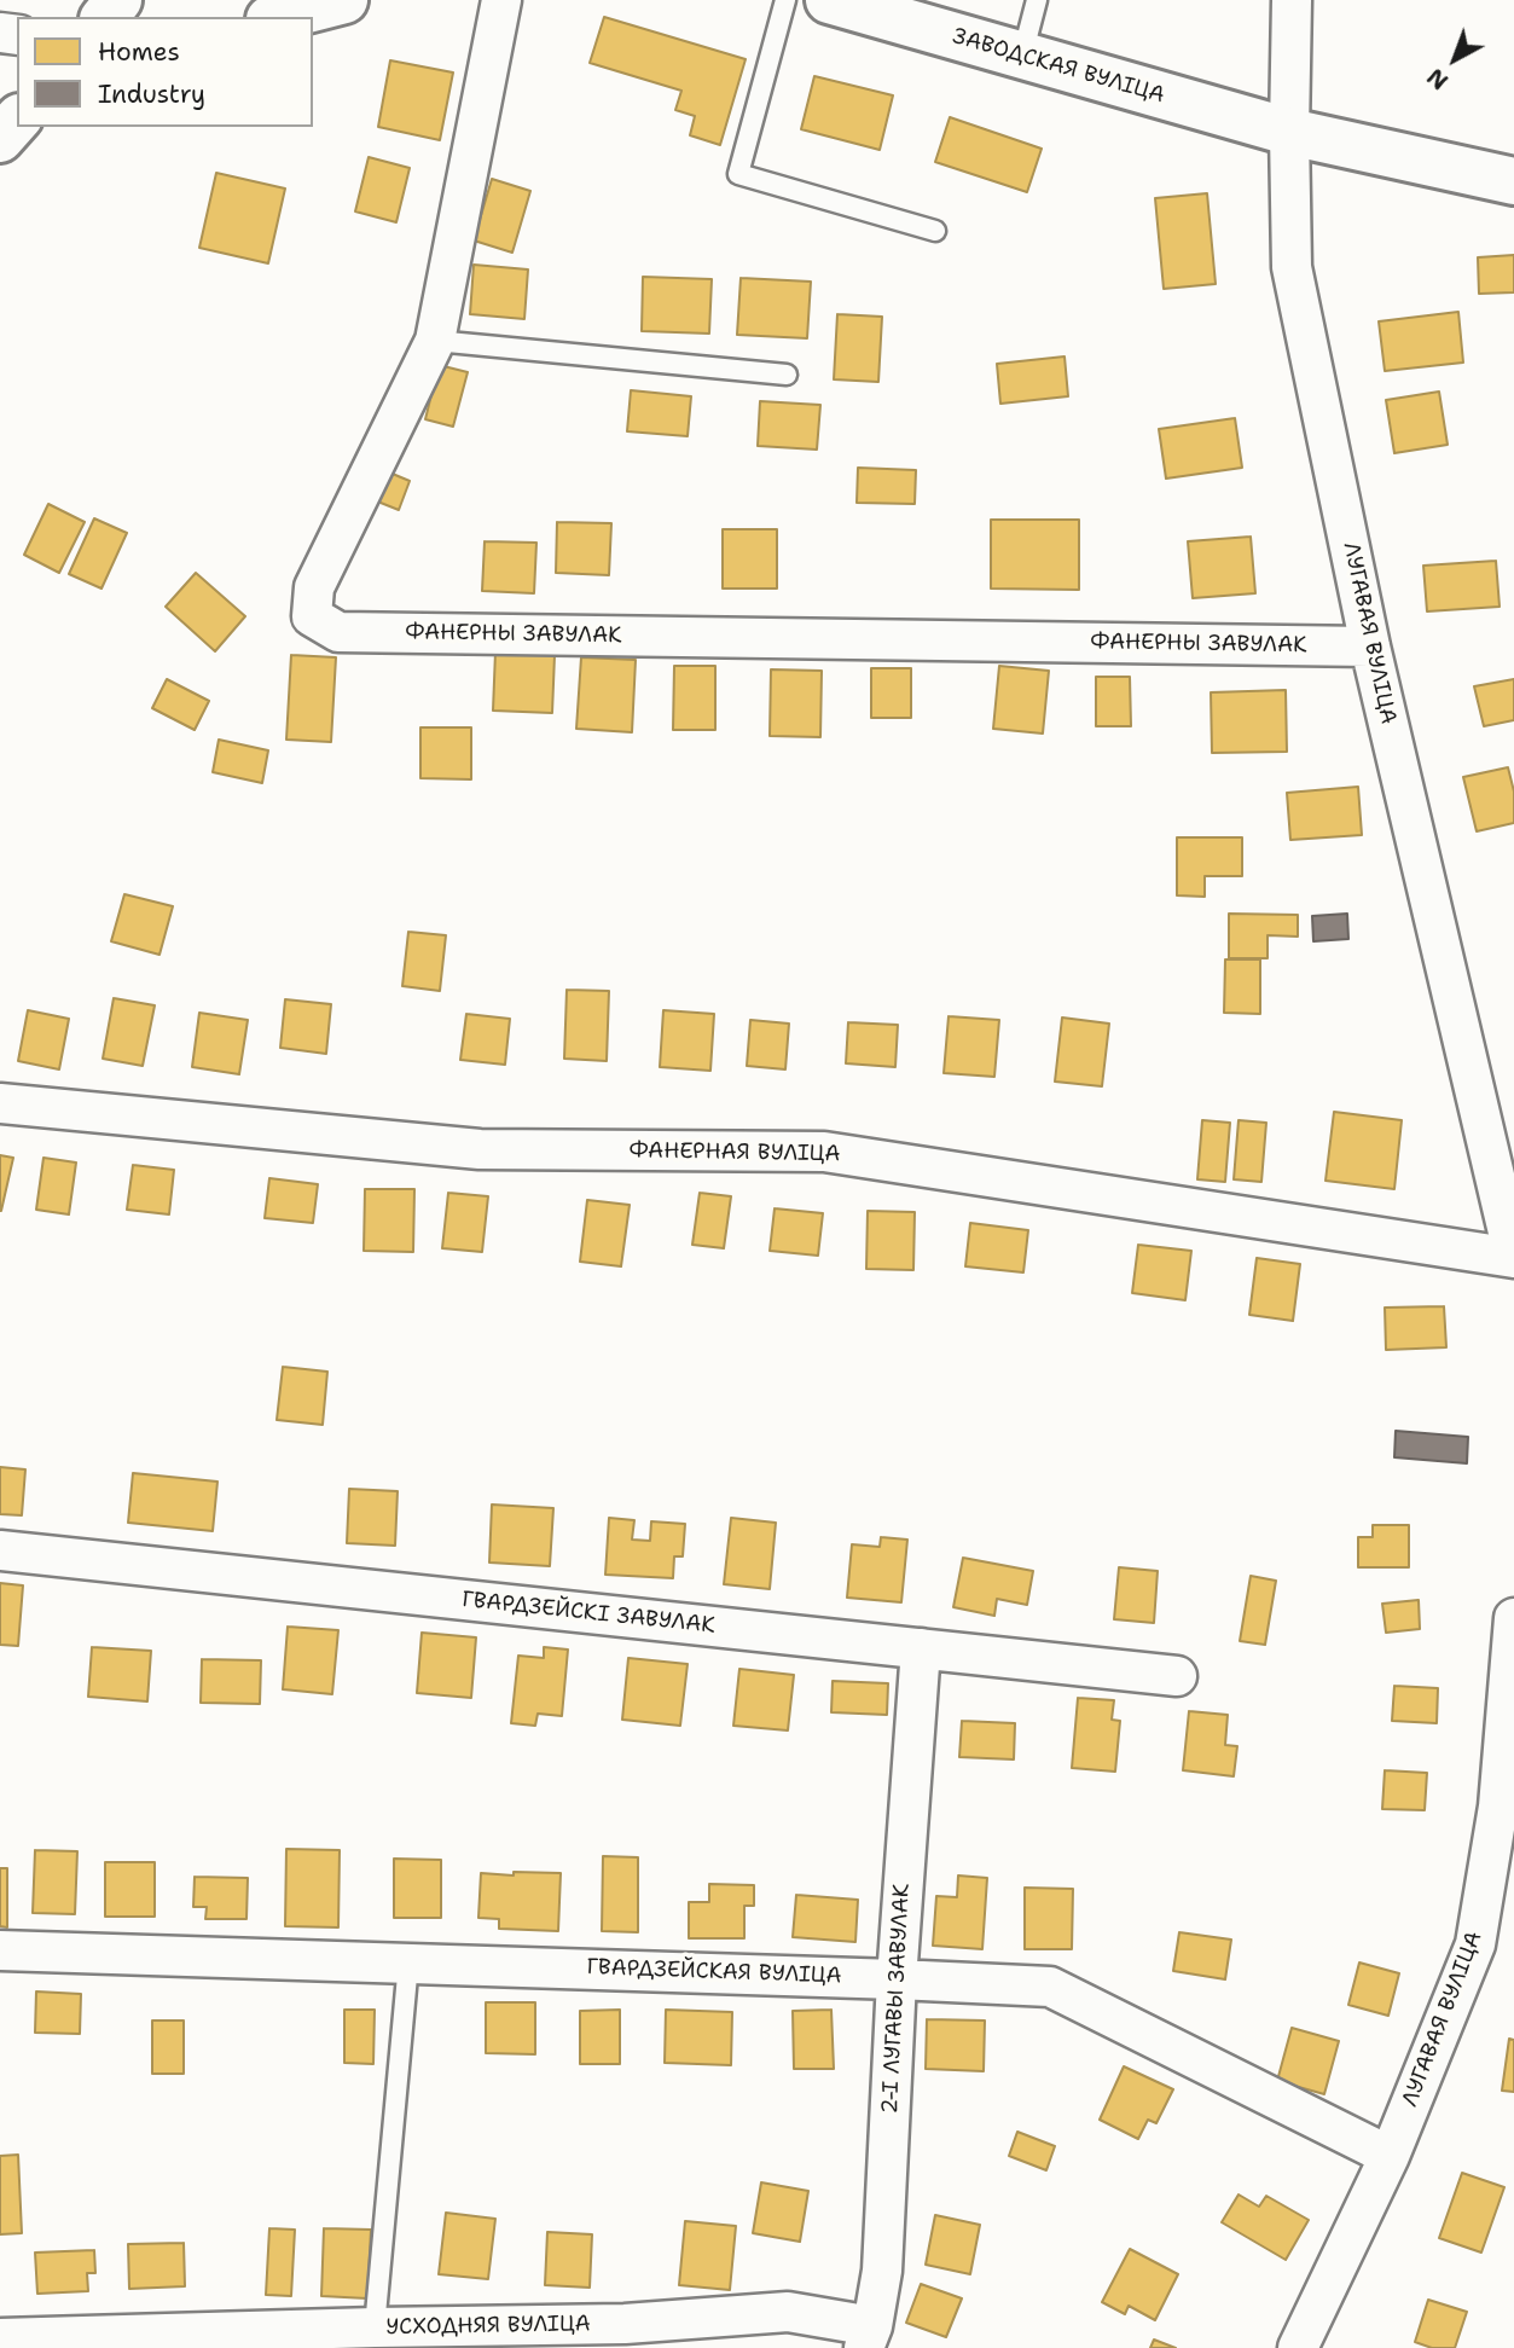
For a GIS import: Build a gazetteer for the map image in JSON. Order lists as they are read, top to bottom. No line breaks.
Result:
{"streets":{"street":["ЗАВОДСКАЯ ВУЛІЦА","ЛУГАВАЯ ВУЛІЦА","ФАНЕРНЫ ЗАВУЛАК","ФАНЕРНАЯ ВУЛІЦА","ГВАРДЗЕЙСКІ ЗАВУЛАК","ГВАРДЗЕЙСКАЯ ВУЛІЦА","2-І ЛУГАВЫ ЗАВУЛАК","УСХОДНЯЯ ВУЛІЦА"]},"crossings":[["ЗАВОДСКАЯ ВУЛІЦА","ЛУГАВАЯ ВУЛІЦА"],["ЛУГАВАЯ ВУЛІЦА","ФАНЕРНЫ ЗАВУЛАК"],["ЛУГАВАЯ ВУЛІЦА","ФАНЕРНАЯ ВУЛІЦА"],["ЛУГАВАЯ ВУЛІЦА","ГВАРДЗЕЙСКАЯ ВУЛІЦА"],["ГВАРДЗЕЙСКІ ЗАВУЛАК","2-І ЛУГАВЫ ЗАВУЛАК"],["ГВАРДЗЕЙСКАЯ ВУЛІЦА","2-І ЛУГАВЫ ЗАВУЛАК"],["2-І ЛУГАВЫ ЗАВУЛАК","УСХОДНЯЯ ВУЛІЦА"]],"legend":["Homes","Industry"],"north":"bottom left"}
